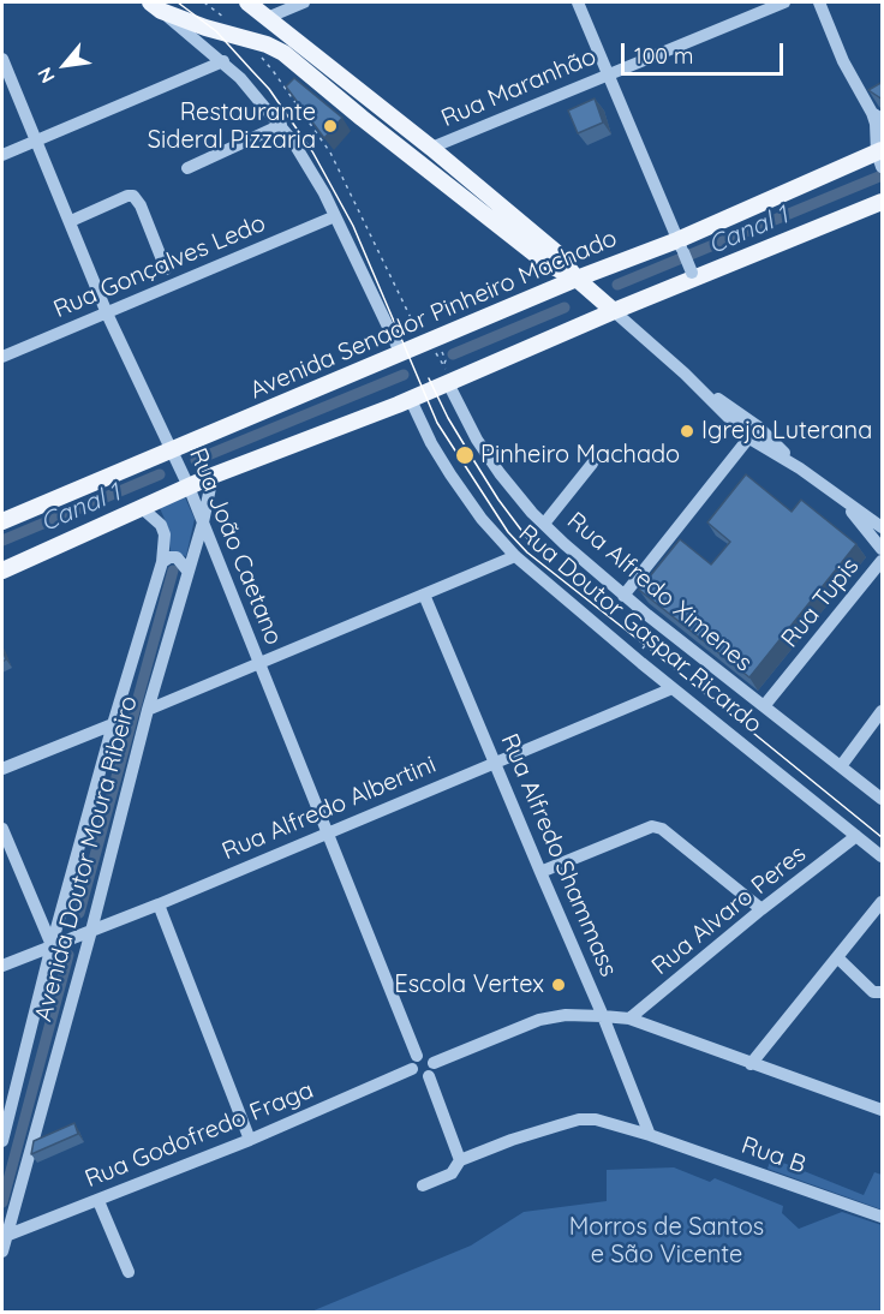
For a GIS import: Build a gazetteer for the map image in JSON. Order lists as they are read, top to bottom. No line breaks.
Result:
{"streets":{"main road":["Avenida Senador Pinheiro Machado"],"street":["Rua Maranhão","Rua Gonçalves Ledo","Rua João Caetano","Rua Alfredo Ximenes","Rua Tupis","Rua Doutor Gaspar Ricardo","Rua Alfredo Albertini","Rua Alfredo Shammass","Avenida Doutor Moura Ribeiro","Rua Alvaro Peres","Rua Godofredo Fraga","Rua B"]},"crossings":[["Rua Gonçalves Ledo","Rua João Caetano"],["Avenida Senador Pinheiro Machado","Rua João Caetano"],["Rua João Caetano","Rua Alfredo Albertini"],["Rua João Caetano","Avenida Doutor Moura Ribeiro"],["Rua João Caetano","Rua Godofredo Fraga"],["Rua Alfredo Ximenes","Rua Tupis"],["Rua Doutor Gaspar Ricardo","Rua Alfredo Albertini"],["Rua Doutor Gaspar Ricardo","Rua Alvaro Peres"],["Rua Alfredo Albertini","Rua Alfredo Shammass"],["Rua Alfredo Albertini","Avenida Doutor Moura Ribeiro"],["Rua Alfredo Shammass","Rua B"],["Avenida Doutor Moura Ribeiro","Rua Godofredo Fraga"]],"water":["Canal 1"],"parks":["Morros de Santos e São Vicente"],"places":["Restaurante Sideral Pizzaria","Igreja Luterana","Pinheiro Machado","Escola Vertex"],"scale_bar":"100 m","north":"bottom left"}
